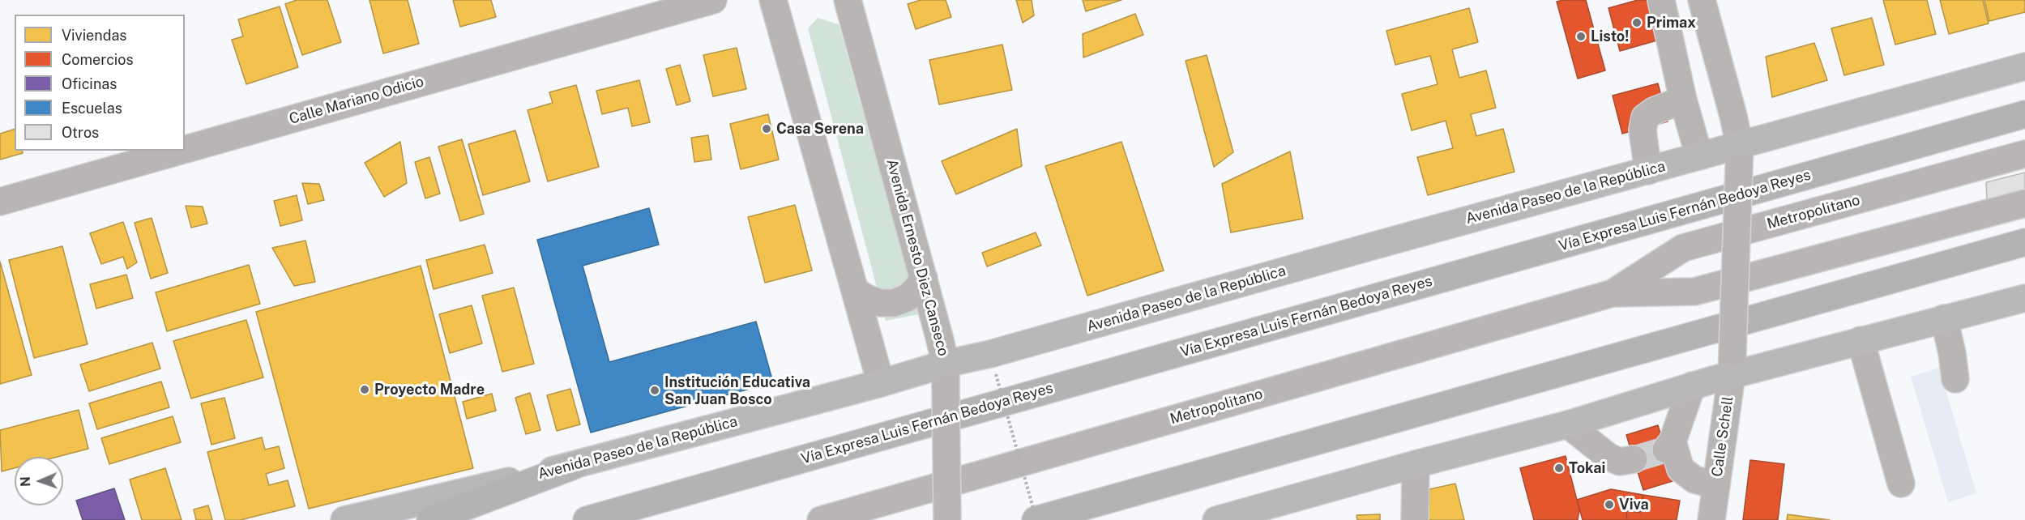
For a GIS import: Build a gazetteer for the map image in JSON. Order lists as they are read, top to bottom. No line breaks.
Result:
{"streets":{"highway":["Vía Expresa Luis Fernán Bedoya Reyes"],"main road":["Avenida Paseo de la República"],"street":["Calle Mariano Odicio","Metropolitano","Avenida Ernesto Diez Canseco","Calle Schell"]},"crossings":[["Avenida Paseo de la República","Avenida Ernesto Diez Canseco"],["Avenida Paseo de la República","Calle Schell"]],"places":["Primax","Listo!","Casa Serena","Proyecto Madre","Institución Educativa San Juan Bosco","Tokai","Viva"],"legend":["Viviendas","Comercios","Oficinas","Escuelas","Otros"],"north":"left"}
